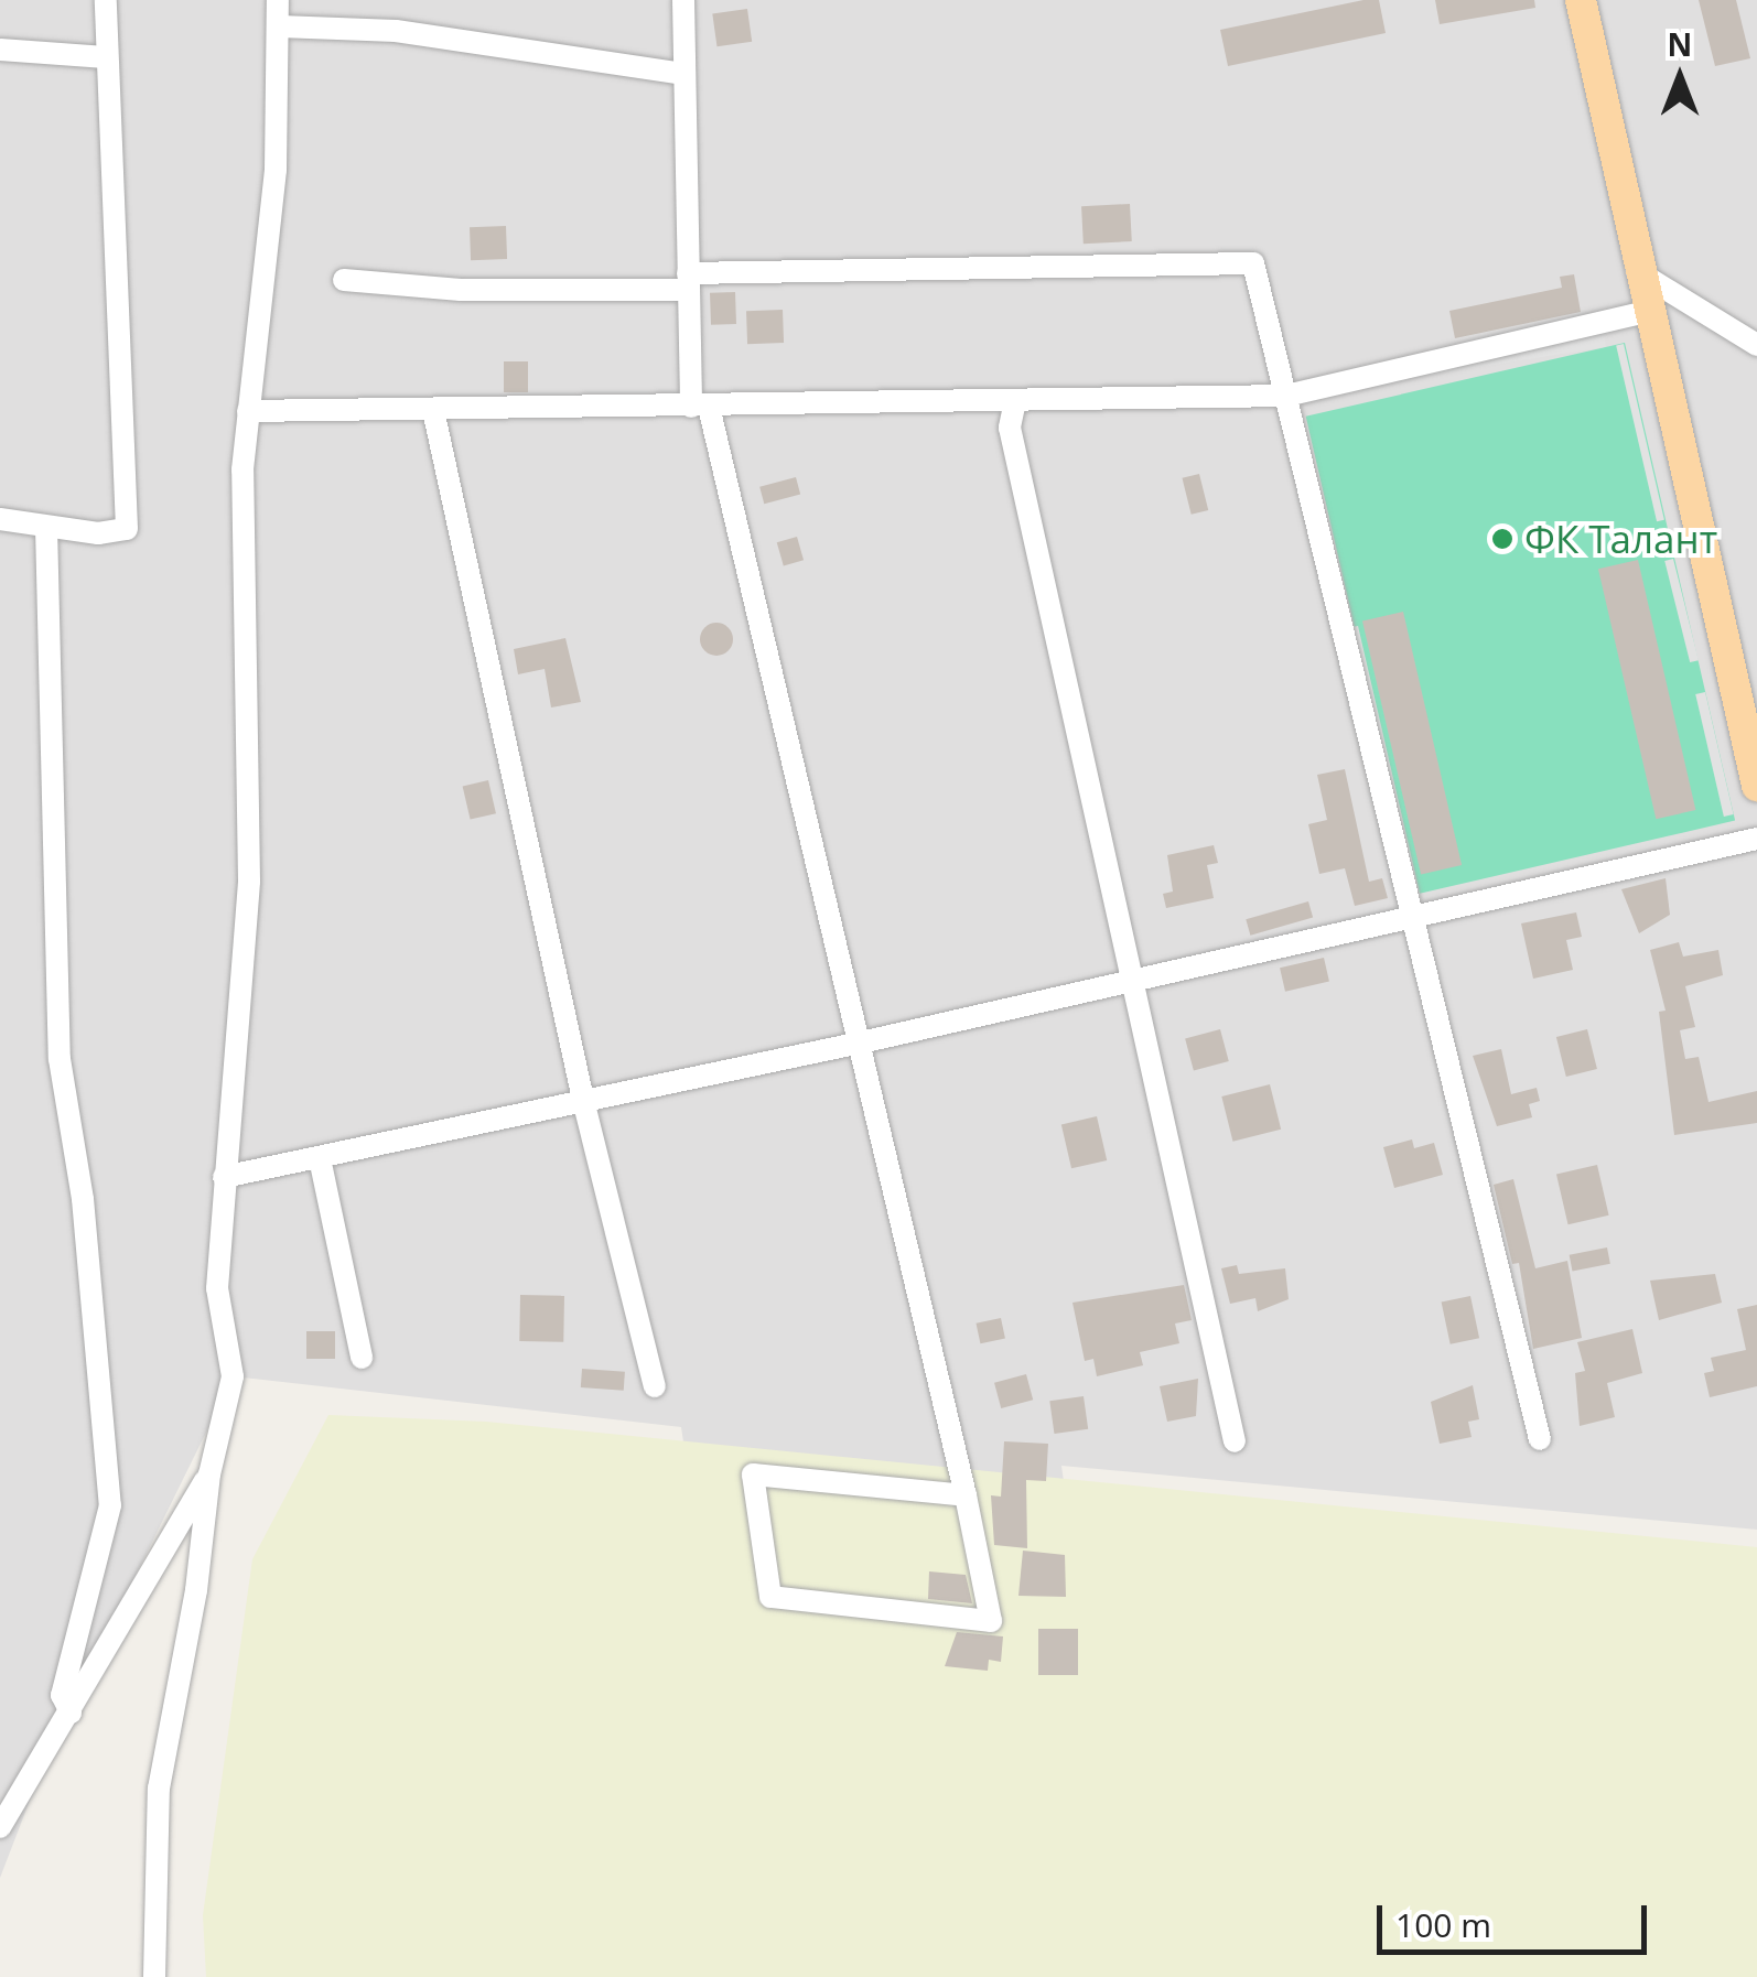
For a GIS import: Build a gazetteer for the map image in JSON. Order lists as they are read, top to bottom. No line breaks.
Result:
{"places":["ФК Талант"],"scale_bar":"100 m","north":"top"}
